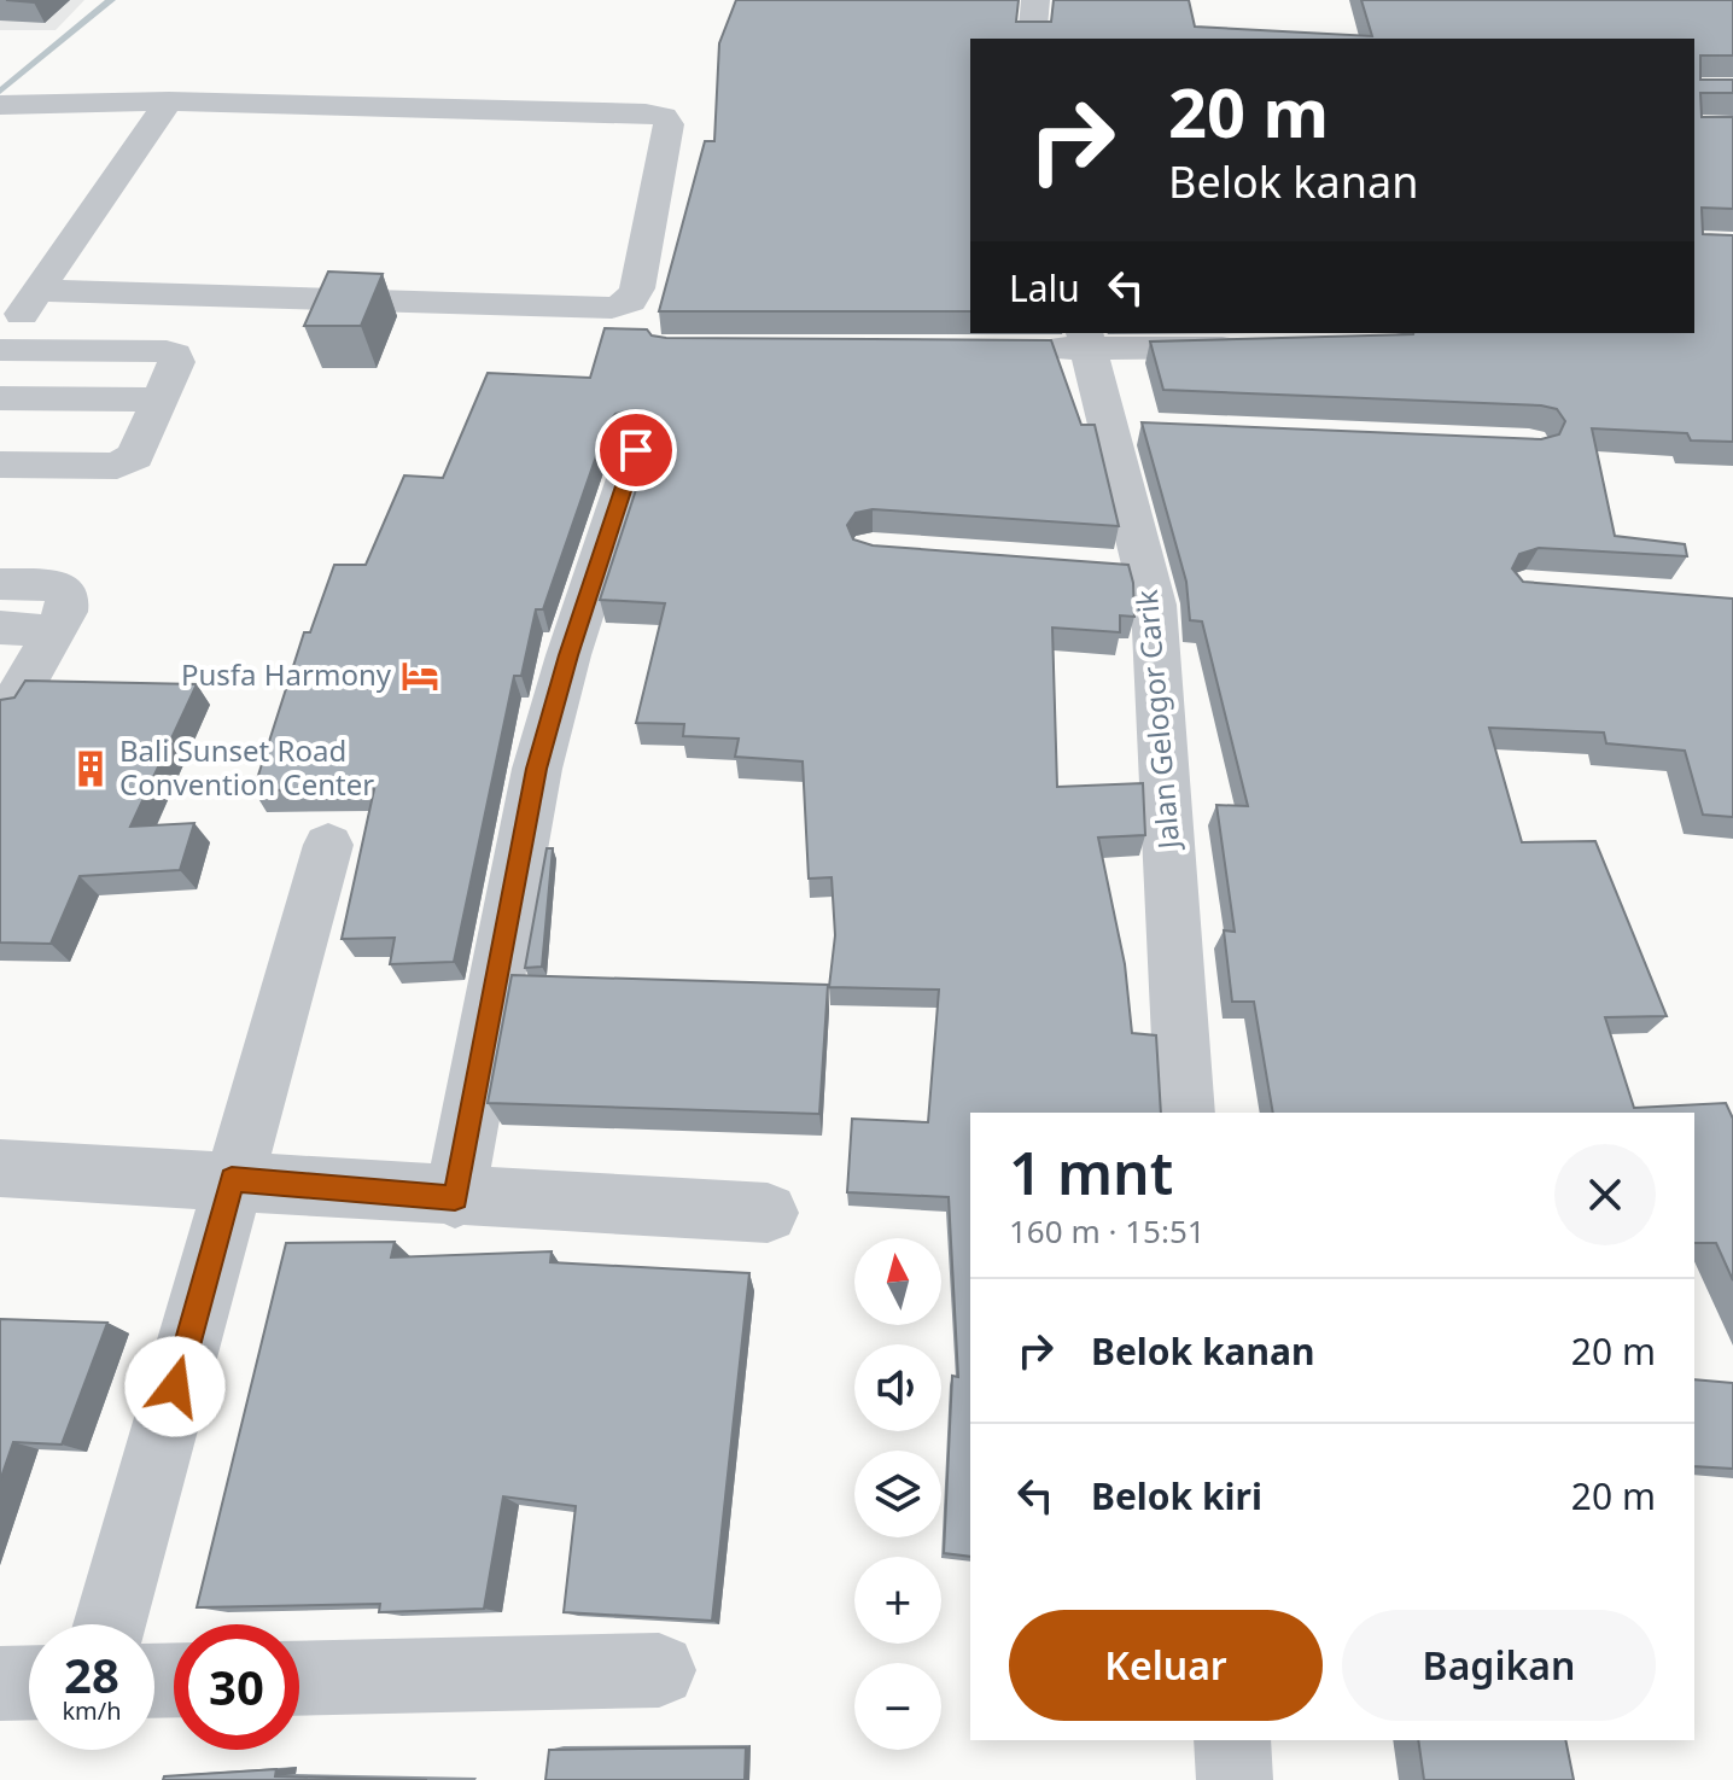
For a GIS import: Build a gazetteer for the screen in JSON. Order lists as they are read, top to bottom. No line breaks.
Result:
{"streets":{"street":["Jalan Gelogor Carik"]},"places":{"hotel":["Pusfa Harmony"],"building":["Bali Sunset Road Convention Center"]},"north":"top","page":{"turn":["20 m","Belok kanan"],"then":"Lalu","heading":["1 mnt","160 m · 15:51"],"map_buttons":["+","−"],"list":[{"name":"Belok kanan","value":"20 m"},{"name":"Belok kiri","value":"20 m"}],"buttons":["Keluar","Bagikan"],"speed":"28 km/h","limit":"30"}}
